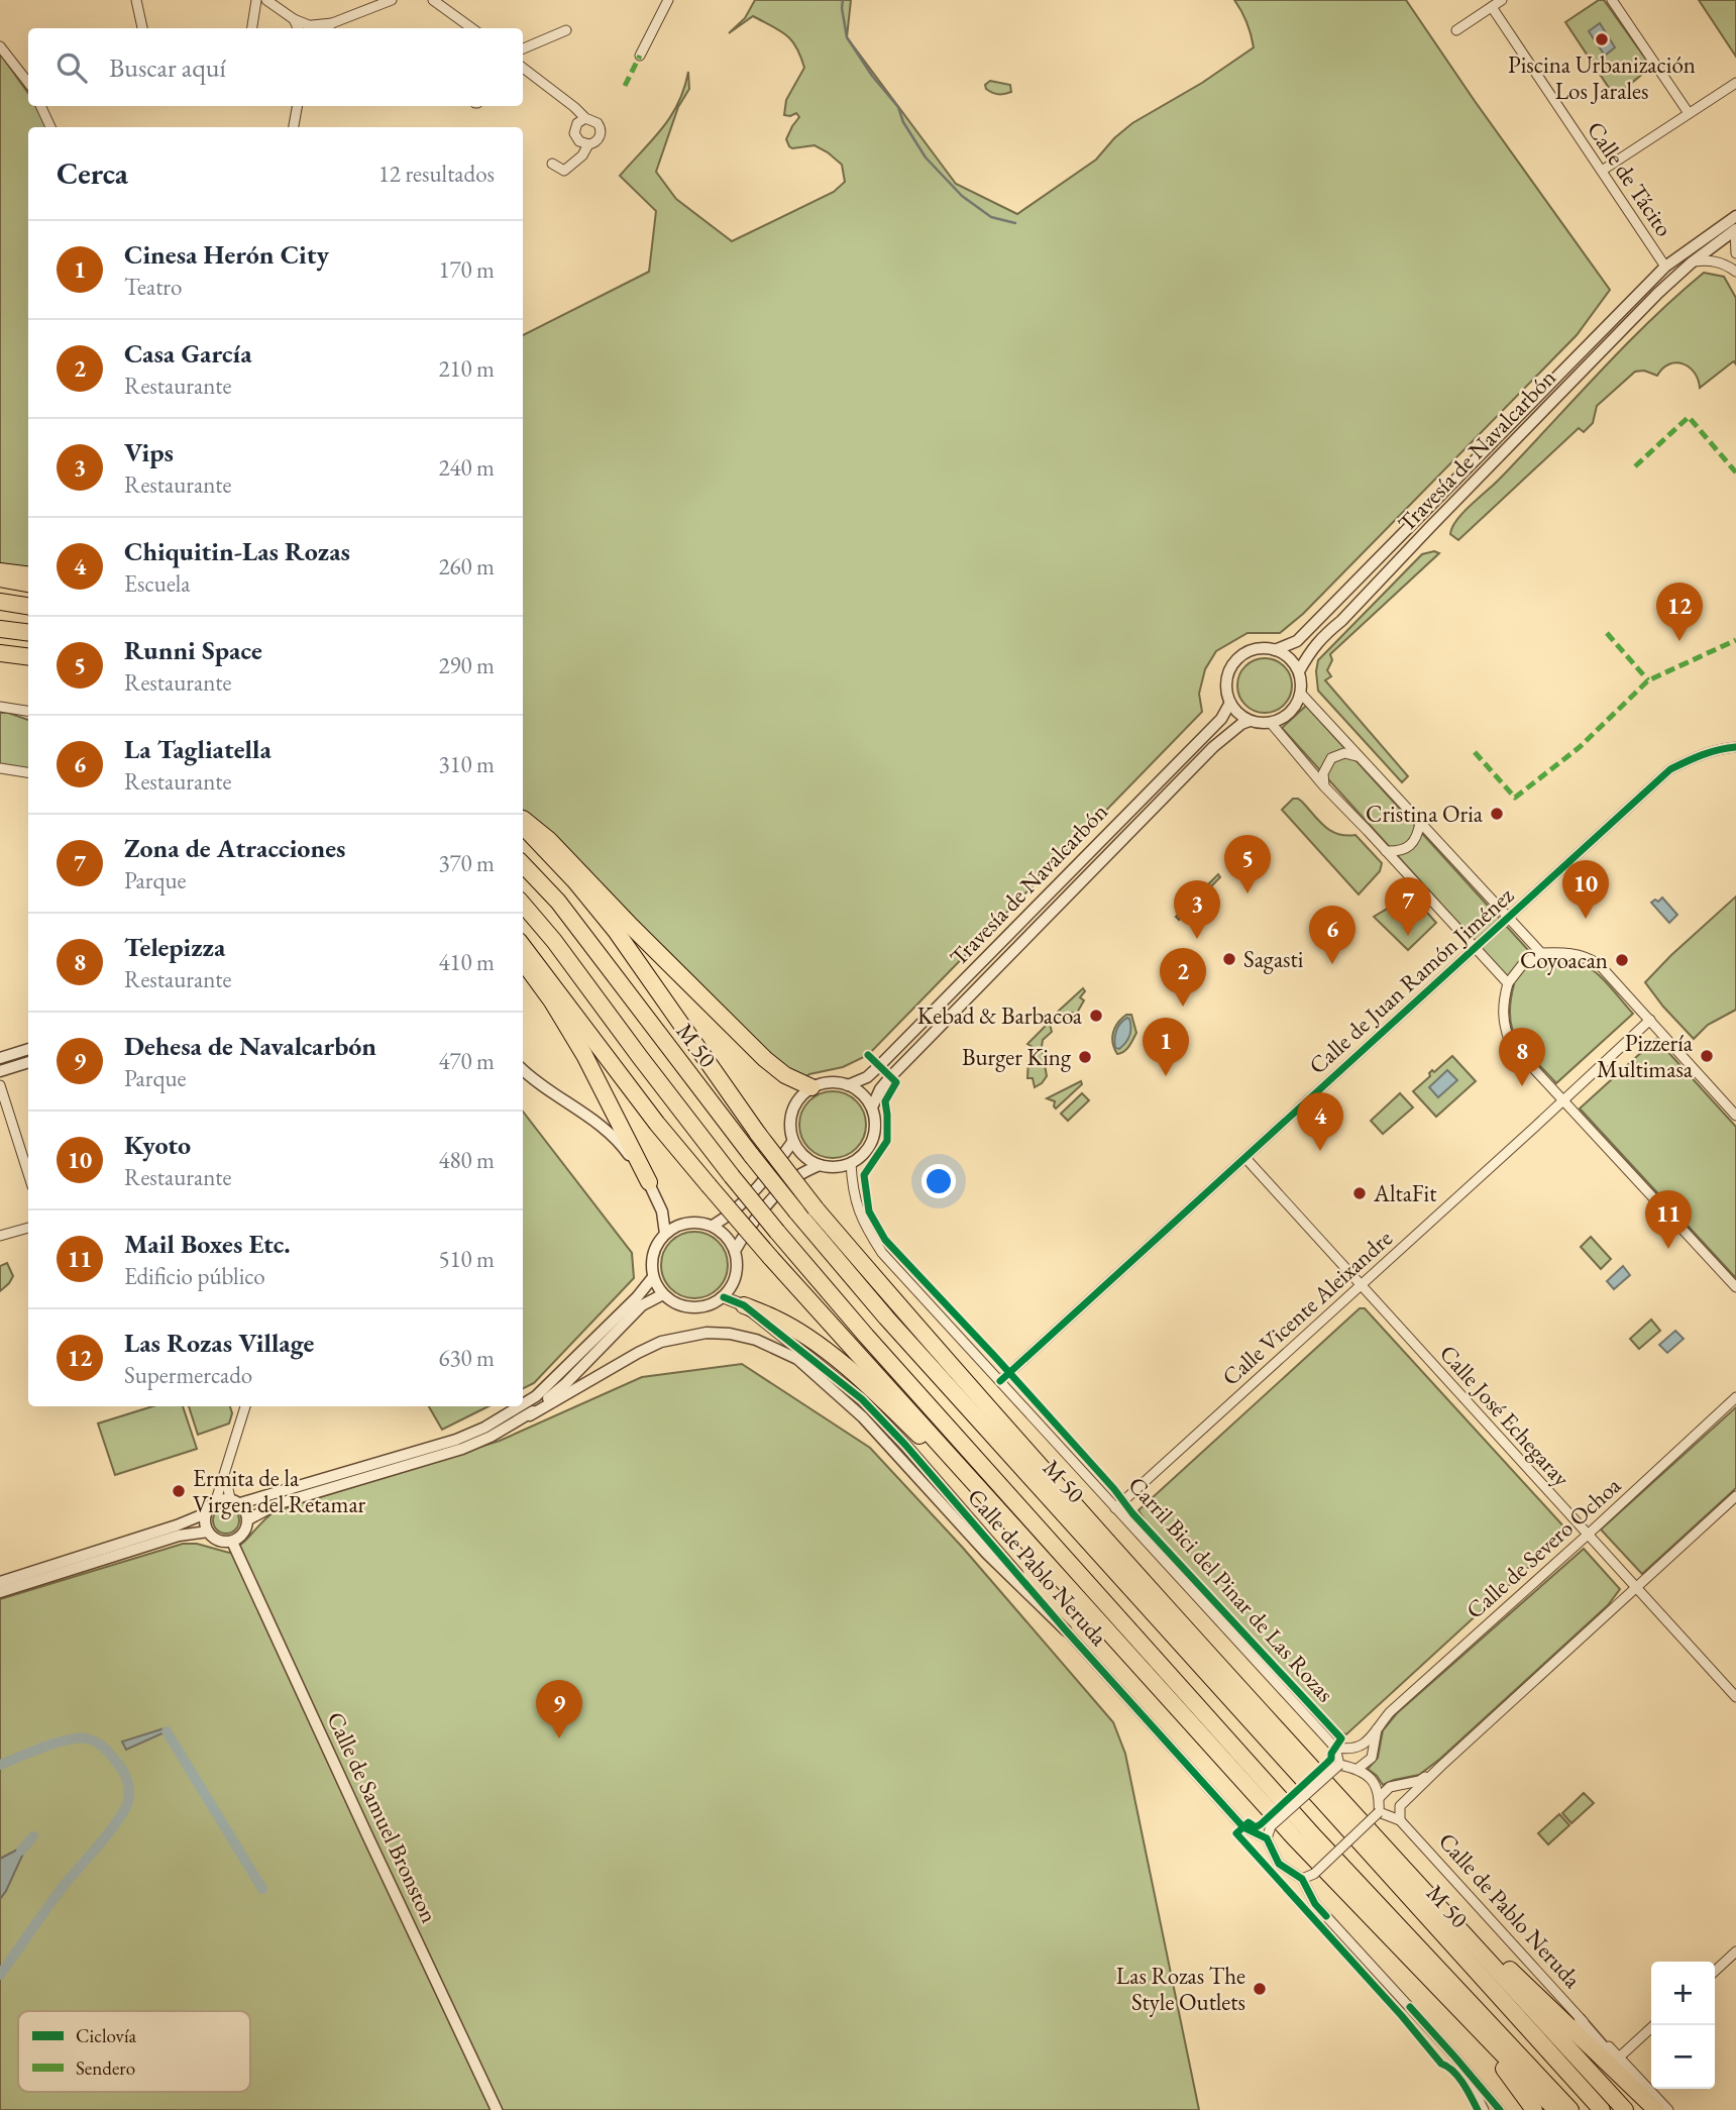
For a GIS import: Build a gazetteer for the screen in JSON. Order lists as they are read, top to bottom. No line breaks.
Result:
{"streets":{"highway":["M 50"],"street":["Calle de Tácito","Travesía de Navalcarbón","Calle de Juan Ramón Jiménez","Calle Vicente Aleixandre","Calle José Echegaray","Calle de Severo Ochoa","Calle de Pablo Neruda","Calle de Samuel Bronston"],"cycle path":["Carril Bici del Pinar de Las Rozas"]},"crossings":[["Calle de Tácito","Travesía de Navalcarbón"],["Calle de Juan Ramón Jiménez","Calle José Echegaray"],["Calle Vicente Aleixandre","Calle José Echegaray"],["Calle José Echegaray","Calle de Severo Ochoa"]],"places":["Piscina Urbanización Los Jarales","Cristina Oria","Sagasti","Coyoacan","Kebad & Barbacoa","Pizzería Multimasa","Burger King","AltaFit","Ermita de la Virgen del Retamar","Las Rozas The Style Outlets"],"legend":["Ciclovía","Sendero"],"page":{"search":"Buscar aquí","heading":["Cerca","12 resultados"],"list":[{"mark":"1","name":"Cinesa Herón City","note":"Teatro","value":"170 m"},{"mark":"2","name":"Casa García","note":"Restaurante","value":"210 m"},{"mark":"3","name":"Vips","note":"Restaurante","value":"240 m"},{"mark":"4","name":"Chiquitin-Las Rozas","note":"Escuela","value":"260 m"},{"mark":"5","name":"Runni Space","note":"Restaurante","value":"290 m"},{"mark":"6","name":"La Tagliatella","note":"Restaurante","value":"310 m"},{"mark":"7","name":"Zona de Atracciones","note":"Parque","value":"370 m"},{"mark":"8","name":"Telepizza","note":"Restaurante","value":"410 m"},{"mark":"9","name":"Dehesa de Navalcarbón","note":"Parque","value":"470 m"},{"mark":"10","name":"Kyoto","note":"Restaurante","value":"480 m"},{"mark":"11","name":"Mail Boxes Etc.","note":"Edificio público","value":"510 m"},{"mark":"12","name":"Las Rozas Village","note":"Supermercado","value":"630 m"}],"pins":["12","5","10","7","3","6","2","1","8","4","11","9"],"map_buttons":["+","−"]}}
